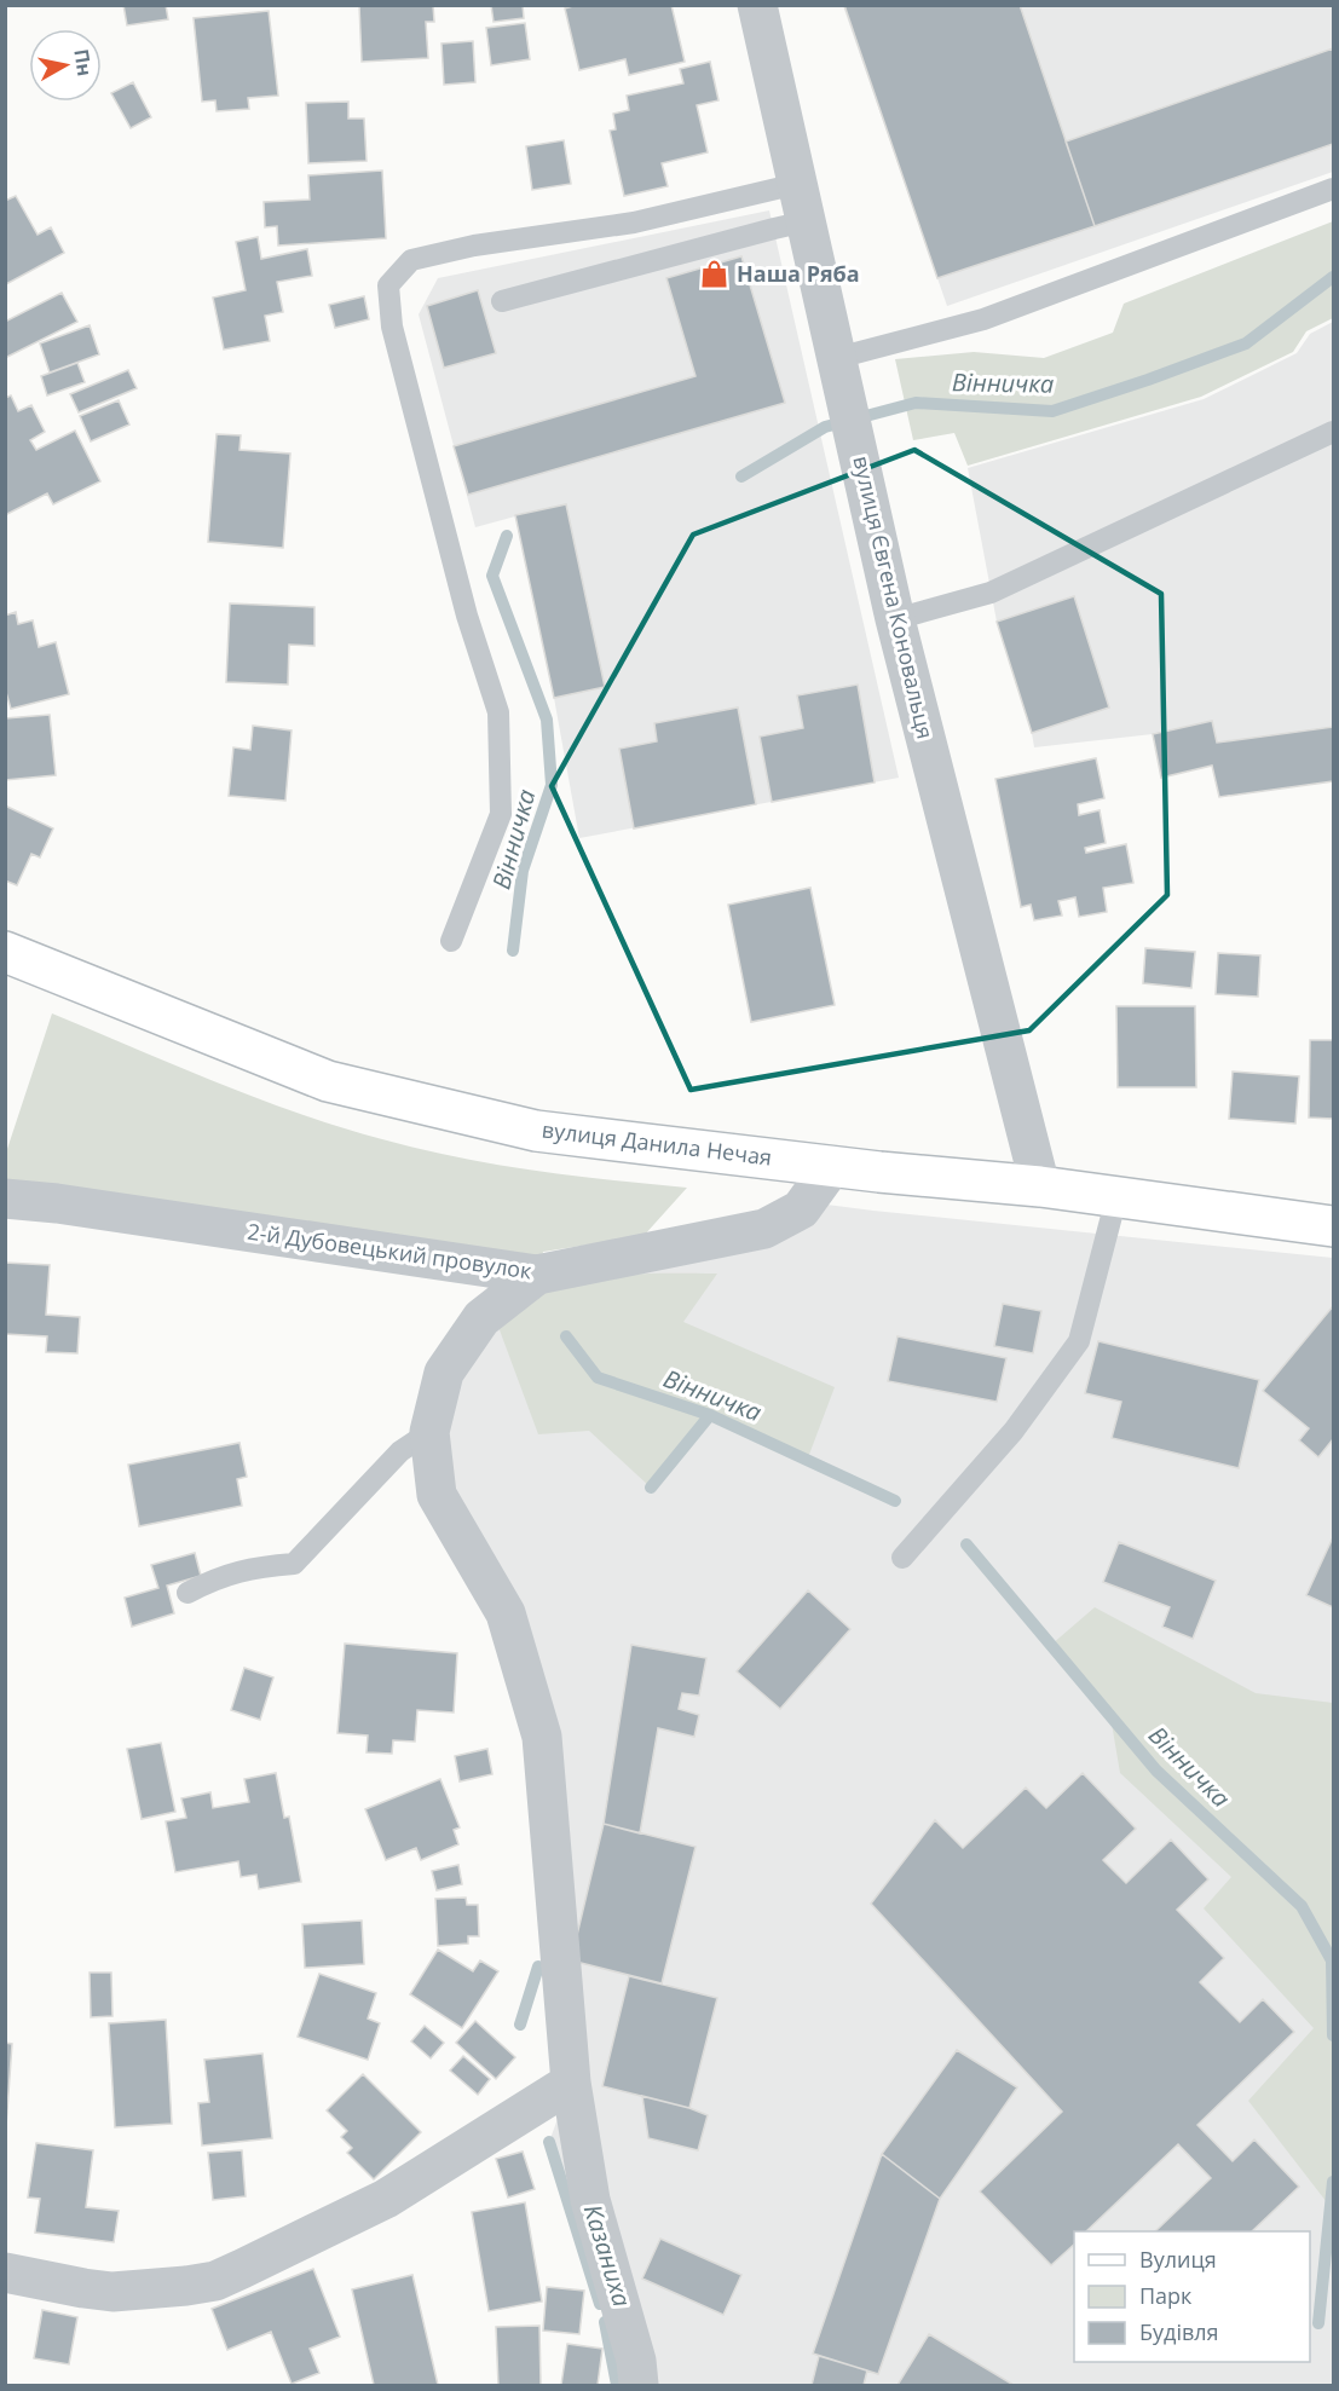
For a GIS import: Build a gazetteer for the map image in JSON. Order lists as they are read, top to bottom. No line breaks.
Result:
{"streets":{"main road":["вулиця Данила Нечая"],"street":["вулиця Євгена Коновальця","2-й Дубовецький провулок"]},"crossings":[["вулиця Євгена Коновальця","вулиця Данила Нечая"],["вулиця Данила Нечая","2-й Дубовецький провулок"]],"water":["Вінничка","Казаниха"],"places":{"shop":["Наша Ряба"]},"legend":["Вулиця","Парк","Будівля"],"north":"right"}
